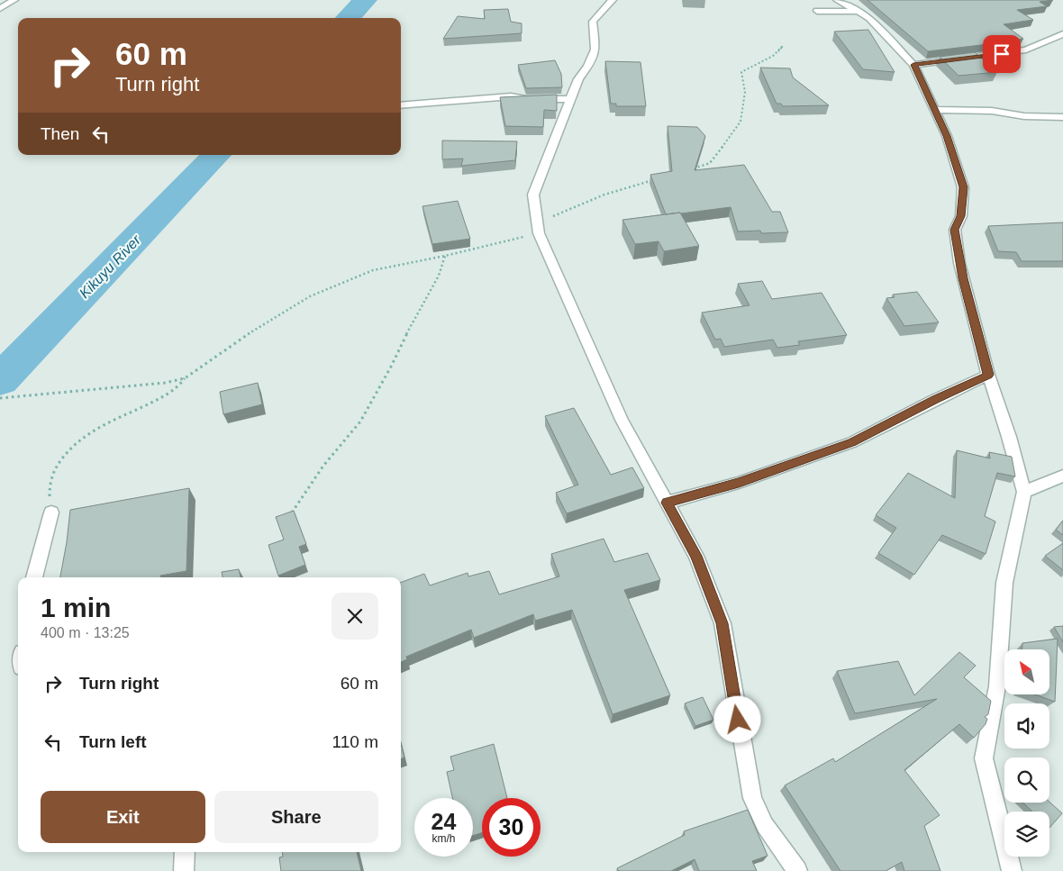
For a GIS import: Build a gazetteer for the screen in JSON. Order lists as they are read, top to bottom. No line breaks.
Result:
{"water":["Kikuyu River"],"north":"top left","page":{"turn":["60 m","Turn right"],"then":"Then","heading":["1 min","400 m · 13:25"],"list":[{"name":"Turn right","value":"60 m"},{"name":"Turn left","value":"110 m"}],"buttons":["Exit","Share"],"speed":"24 km/h","limit":"30"}}
